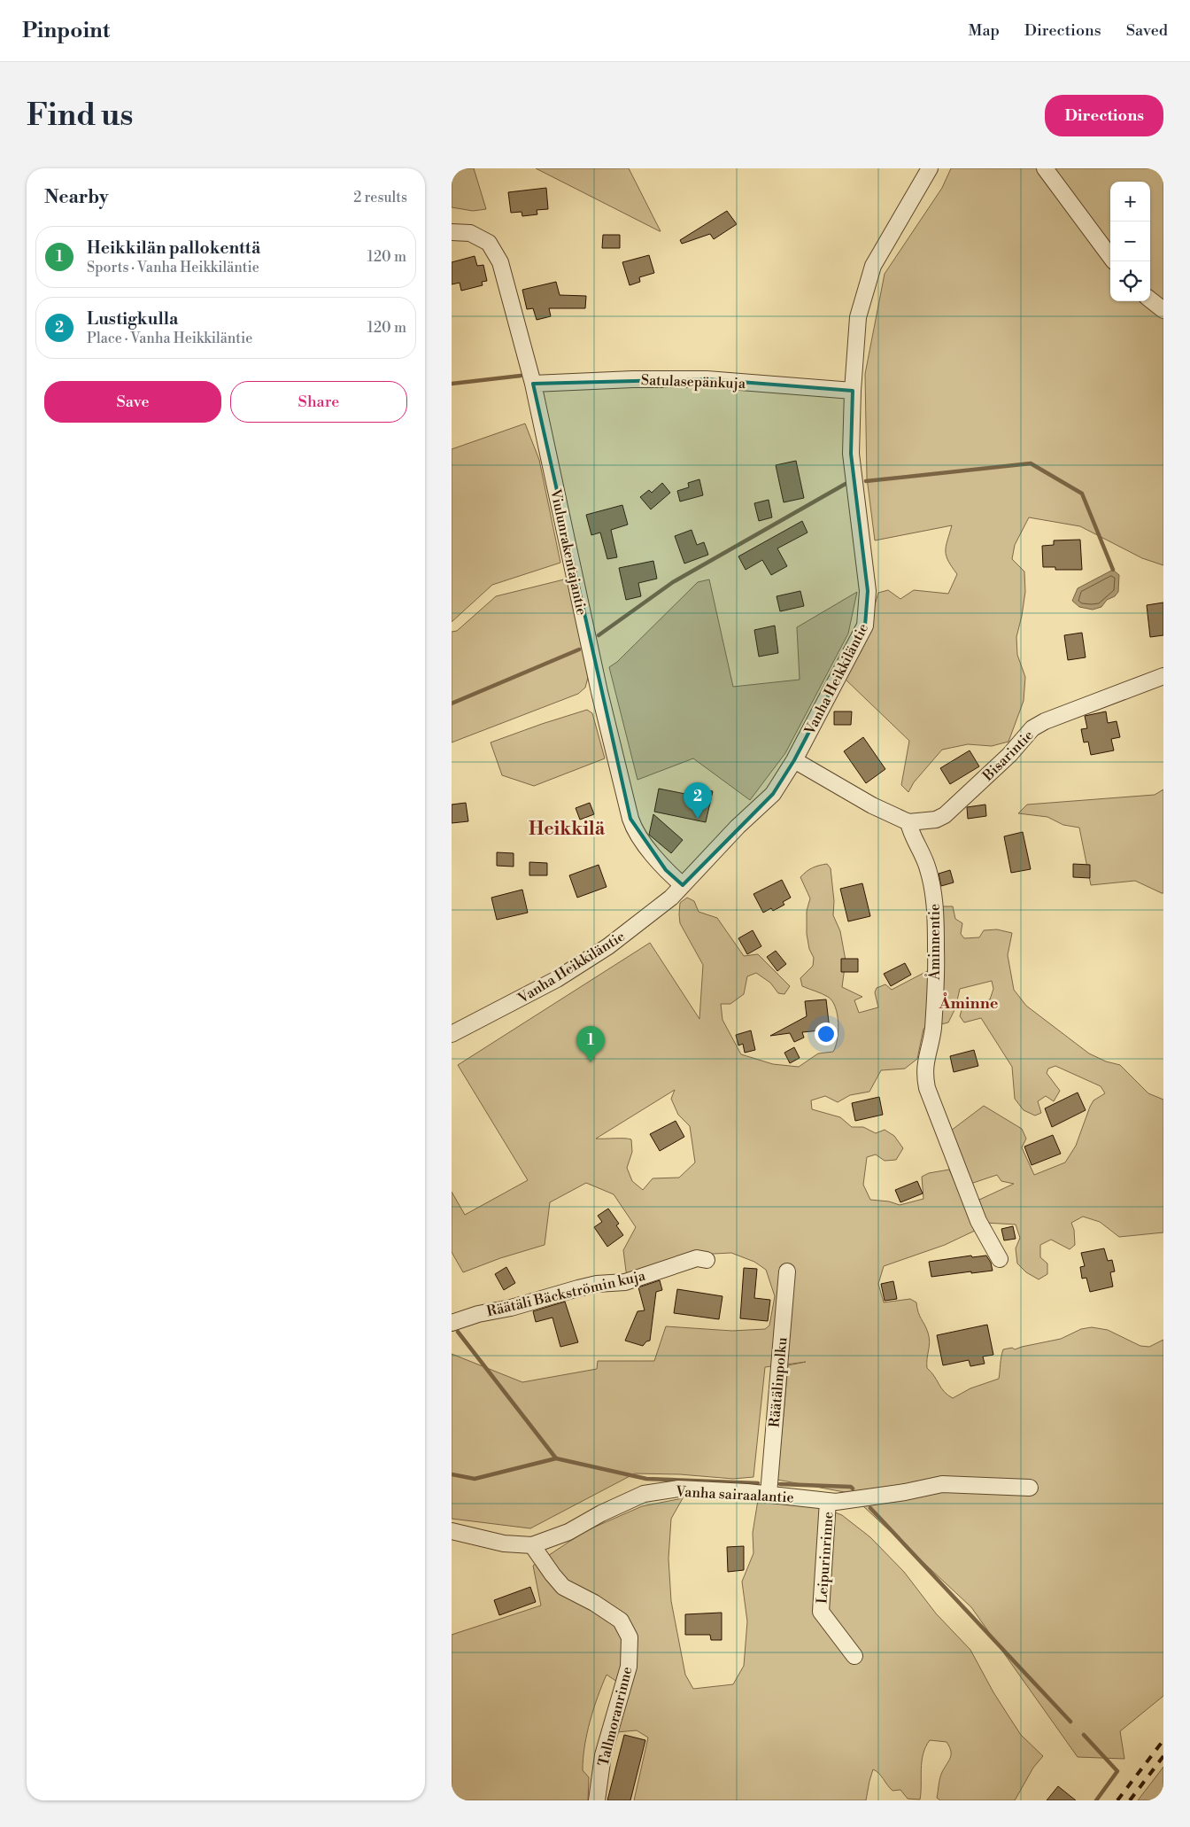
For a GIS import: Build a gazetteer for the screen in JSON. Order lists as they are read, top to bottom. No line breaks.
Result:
{"streets":{"street":["Satulasepänkuja","Viulunrakentajantie","Vanha Heikkiläntie","Bisarintie","Åminnentie","Räätäli Bäckströmin kuja","Räätälinpolku","Vanha sairaalantie","Leipurinrinne","Tallmoranrinne"]},"crossings":[["Satulasepänkuja","Viulunrakentajantie"],["Satulasepänkuja","Vanha Heikkiläntie"],["Viulunrakentajantie","Vanha Heikkiläntie"],["Bisarintie","Åminnentie"],["Räätälinpolku","Vanha sairaalantie"],["Vanha sairaalantie","Leipurinrinne"],["Vanha sairaalantie","Tallmoranrinne"]],"districts":["Heikkilä","Åminne"],"page":{"header":"Pinpoint","nav":["Map","Directions","Saved"],"buttons":["Directions",["Save","Share"]],"title":"Find us","heading":["Nearby","2 results"],"map_buttons":["+","−"],"list":[{"mark":"1","name":"Heikkilän pallokenttä","note":"Sports · Vanha Heikkiläntie","value":"120 m"},{"mark":"2","name":"Lustigkulla","note":"Place · Vanha Heikkiläntie","value":"120 m"}],"pins":["2","1"]}}
